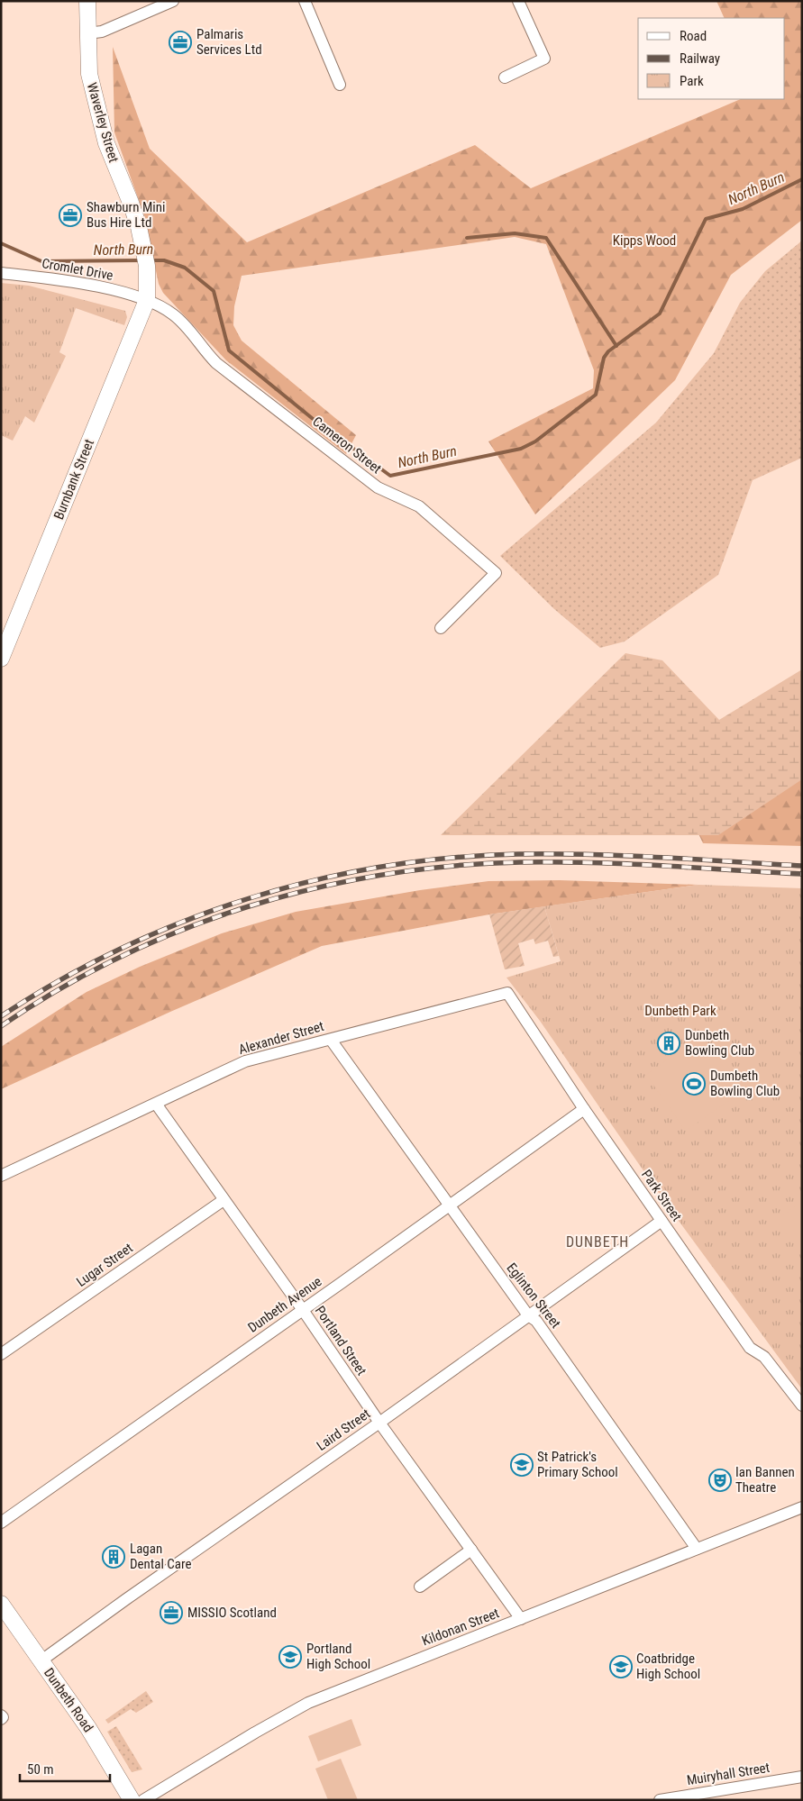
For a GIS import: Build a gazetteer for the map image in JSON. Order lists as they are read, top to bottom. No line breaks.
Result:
{"streets":{"main road":["Waverley Street","Burnbank Street","Dunbeth Road"],"street":["Cromlet Drive","Cameron Street","Alexander Street","Park Street","Lugar Street","Eglinton Street","Dunbeth Avenue","Portland Street","Laird Street","Kildonan Street","Muiryhall Street"]},"crossings":[["Waverley Street","Cromlet Drive"],["Waverley Street","Cameron Street"],["Waverley Street","Burnbank Street"],["Cromlet Drive","Cameron Street"],["Cromlet Drive","Burnbank Street"],["Cameron Street","Burnbank Street"],["Alexander Street","Park Street"],["Alexander Street","Eglinton Street"],["Alexander Street","Portland Street"],["Park Street","Dunbeth Avenue"],["Park Street","Laird Street"],["Lugar Street","Portland Street"],["Eglinton Street","Dunbeth Avenue"],["Eglinton Street","Laird Street"],["Eglinton Street","Kildonan Street"],["Dunbeth Avenue","Portland Street"],["Portland Street","Laird Street"],["Portland Street","Kildonan Street"],["Laird Street","Dunbeth Road"]],"districts":["DUNBETH"],"water":["North Burn"],"parks":["Kipps Wood","Dunbeth Park"],"places":{"office":["Palmaris Services Ltd","Shawburn Mini Bus Hire Ltd","MISSIO Scotland"],"building":["Dunbeth Bowling Club","Lagan Dental Care"],"sports":["Dumbeth Bowling Club"],"school or university":["St Patrick's Primary School","Portland High School","Coatbridge High School"],"theatre":["Ian Bannen Theatre"]},"legend":["Road","Railway","Park"],"scale_bar":"50 m"}
